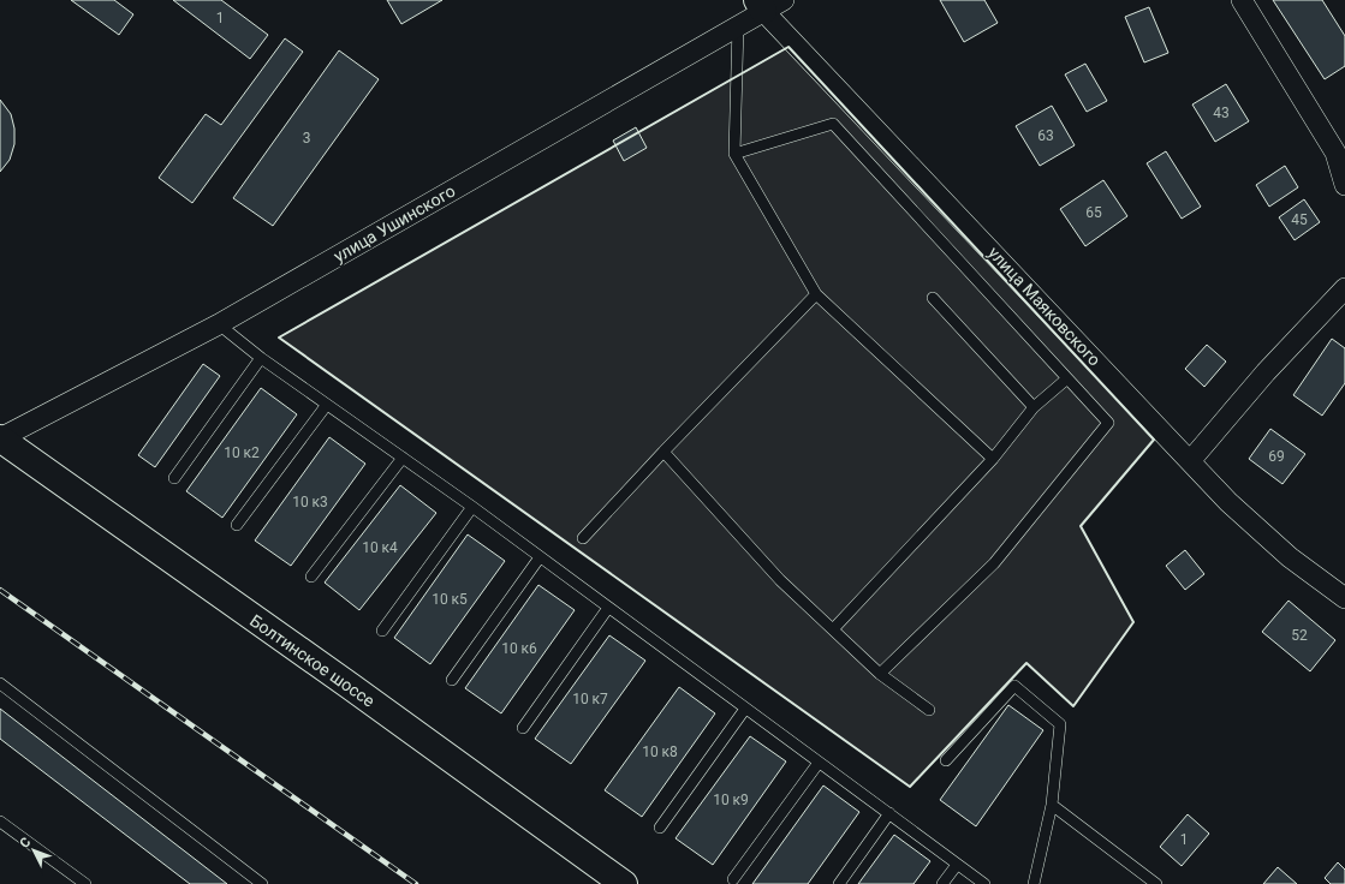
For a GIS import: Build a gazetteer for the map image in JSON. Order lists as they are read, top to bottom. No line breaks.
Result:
{"streets":{"main road":["Болтинское шоссе"],"street":["улица Ушинского","улица Маяковского"]},"crossings":[["улица Ушинского","улица Маяковского"],["улица Ушинского","Болтинское шоссе"]],"house_numbers":["1","43","63","3","65","45","10 к2","69","10 к3","10 к4","10 к5","52","10 к6","10 к7","10 к8","10 к9","1"],"north":"top left"}
